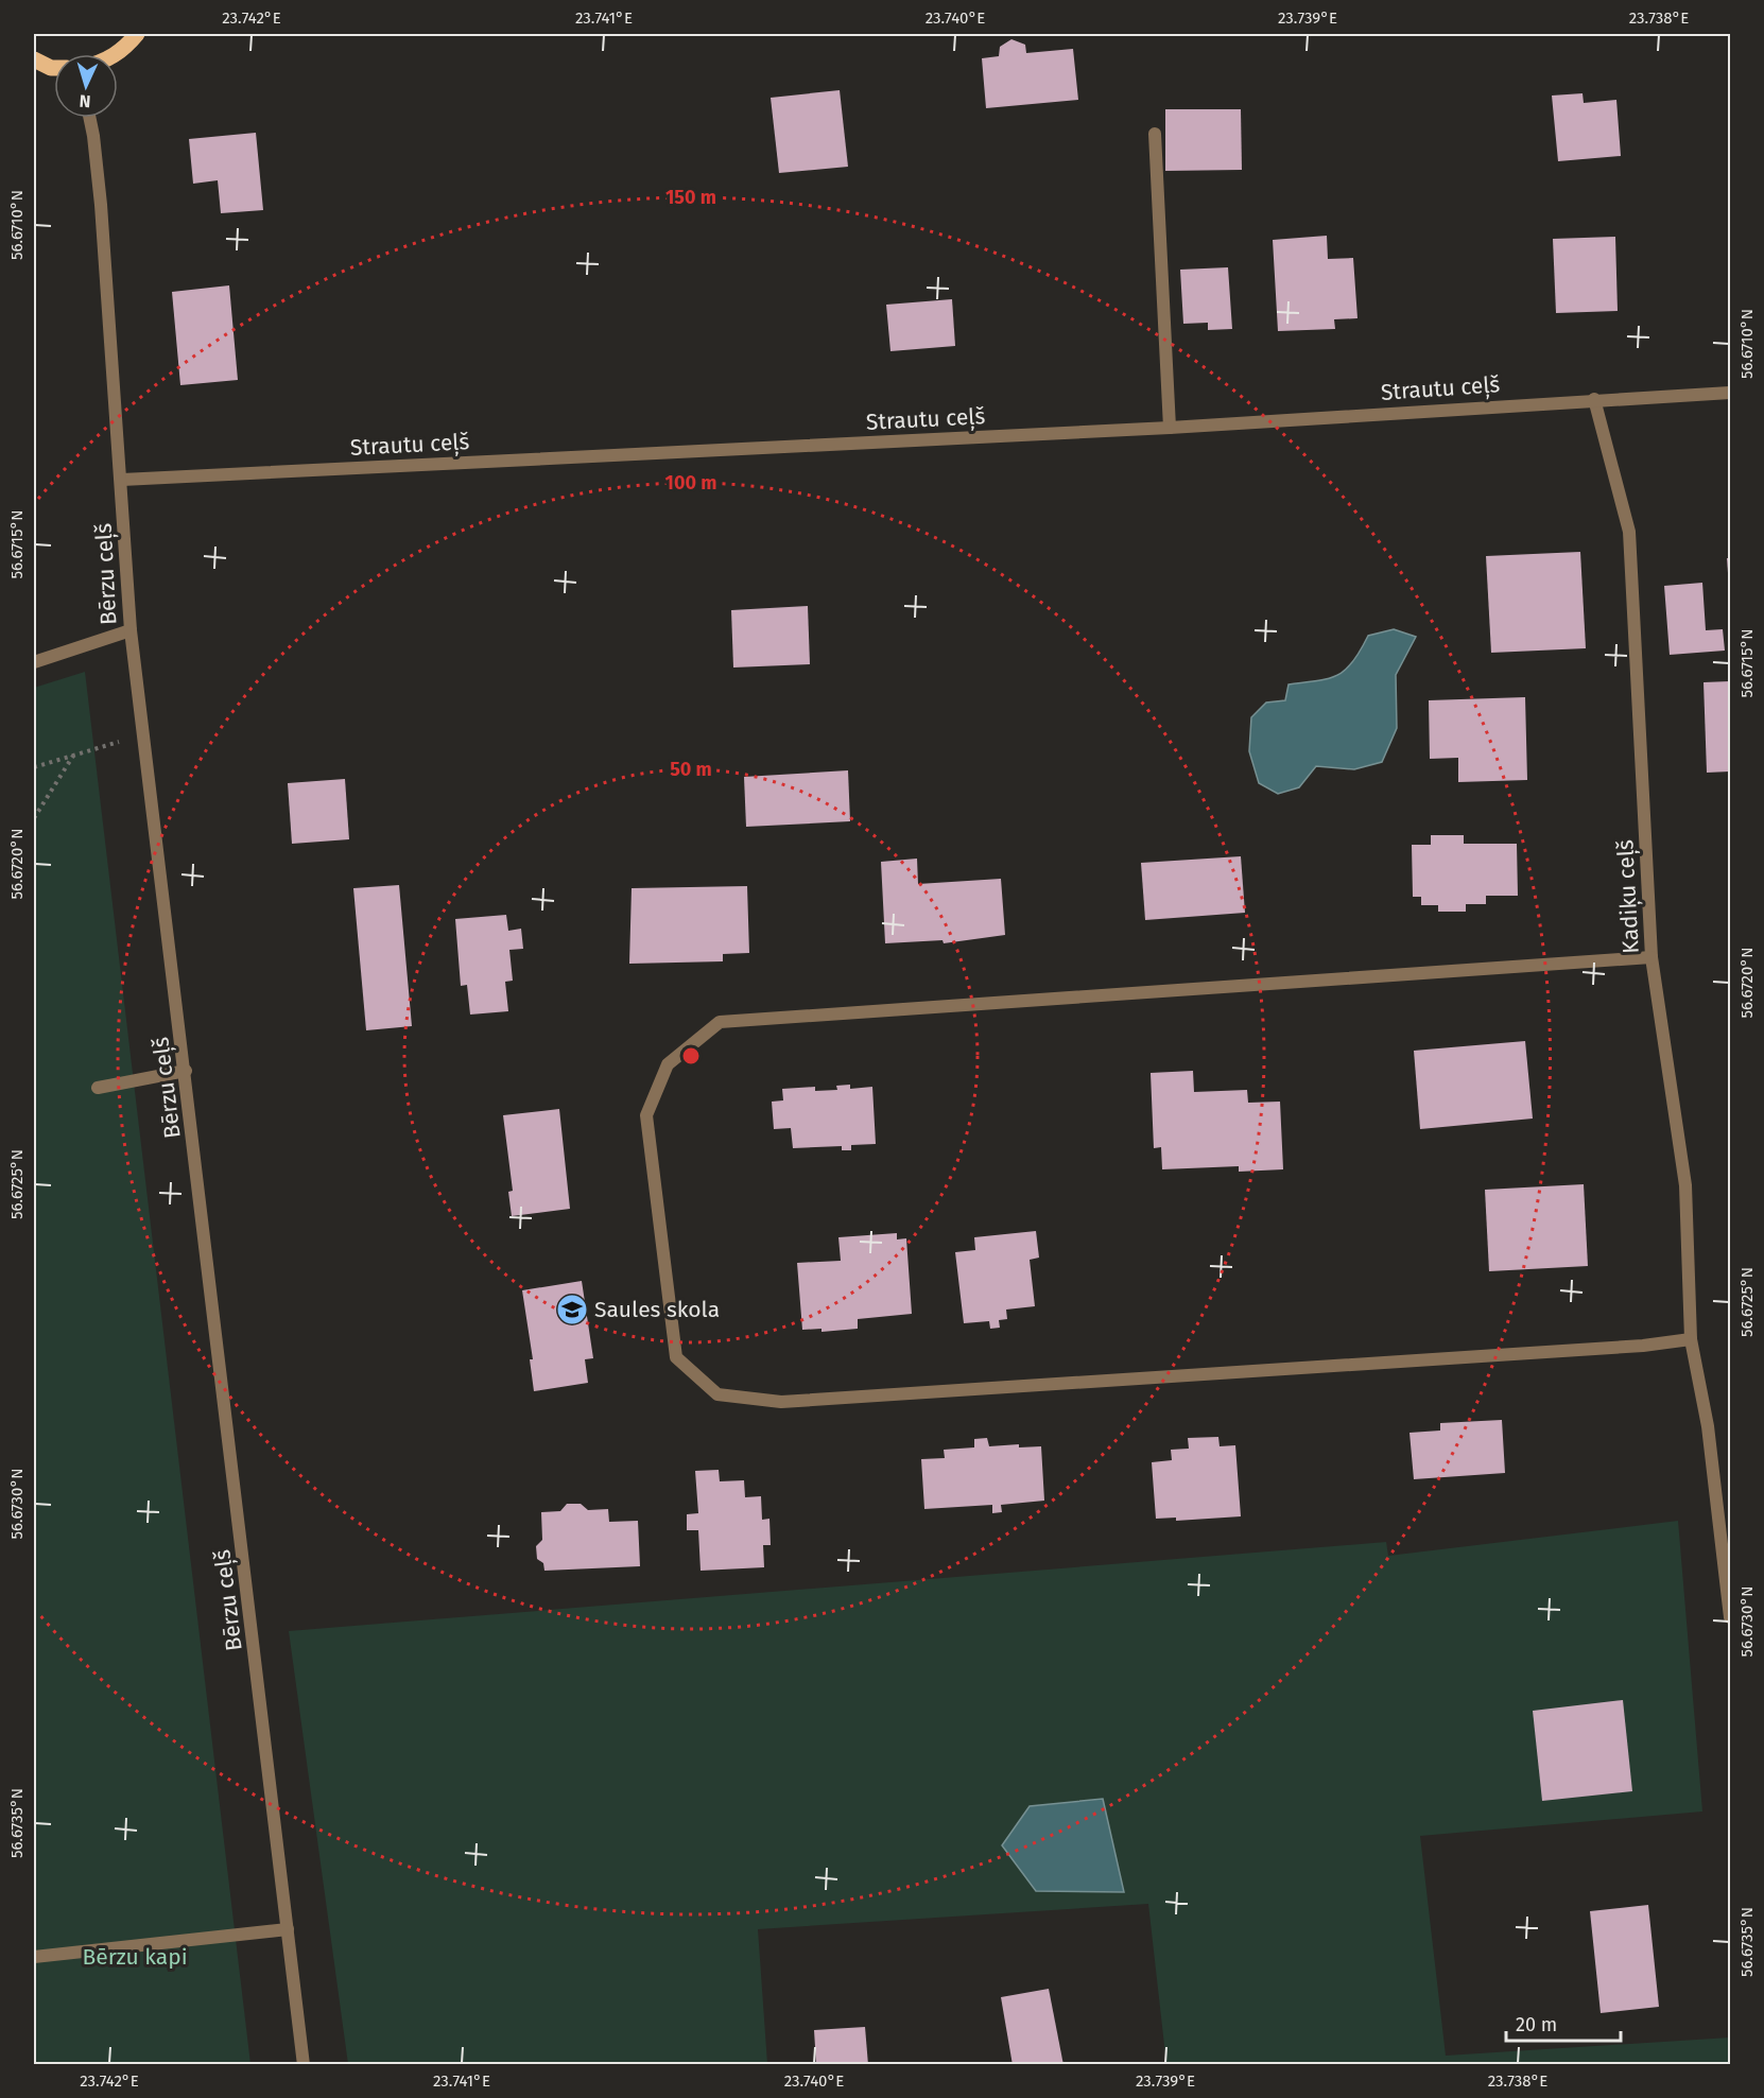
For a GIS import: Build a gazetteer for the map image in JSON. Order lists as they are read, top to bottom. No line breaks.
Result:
{"streets":{"street":["Strautu ceļš","Bērzu ceļš","Kadiķu ceļš"]},"crossings":[["Strautu ceļš","Bērzu ceļš"],["Strautu ceļš","Kadiķu ceļš"]],"parks":["Bērzu kapi"],"places":{"school or university":["Saules skola"]},"scale_bar":"20 m","north":"bottom","coordinates":["23.742°E","23.741°E","23.740°E","23.739°E","23.738°E","56.6710°N","56.6715°N","56.6720°N","56.6725°N","56.6730°N","56.6735°N"],"rings":["150 m","100 m","50 m"]}
